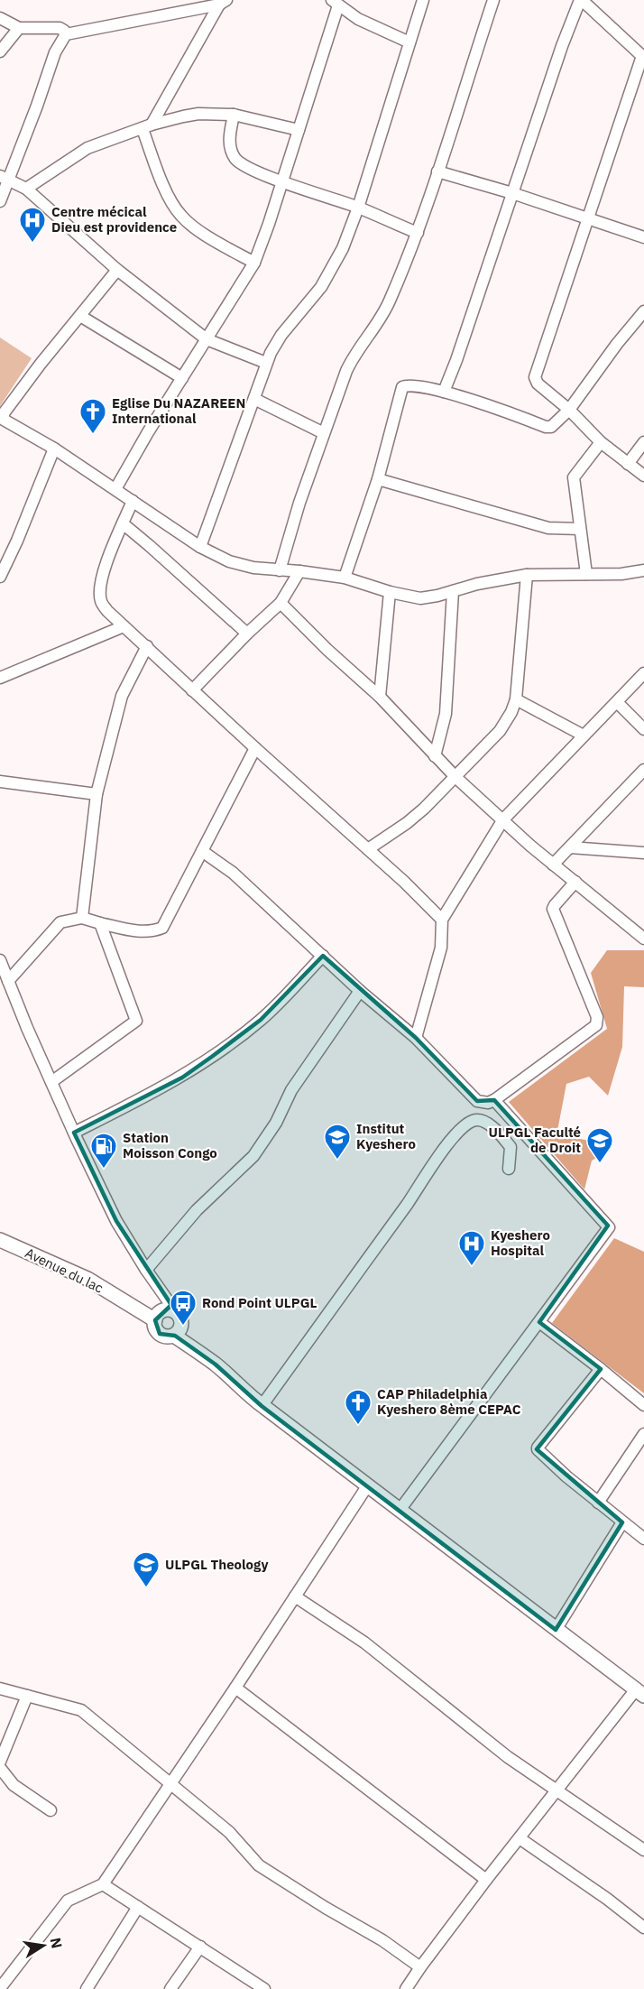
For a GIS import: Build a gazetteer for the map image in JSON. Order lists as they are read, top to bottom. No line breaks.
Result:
{"streets":{"main road":["Avenue du lac"]},"places":{"hospital":["Centre mécical Dieu est providence","Kyeshero Hospital"],"church":["Eglise Du NAZAREEN International","CAP Philadelphia Kyeshero 8ème CEPAC"],"school or university":["Institut Kyeshero","ULPGL Faculté de Droit","ULPGL Theology"],"fuel station":["Station Moisson Congo"],"bus stop":["Rond Point ULPGL"]},"north":"right"}
